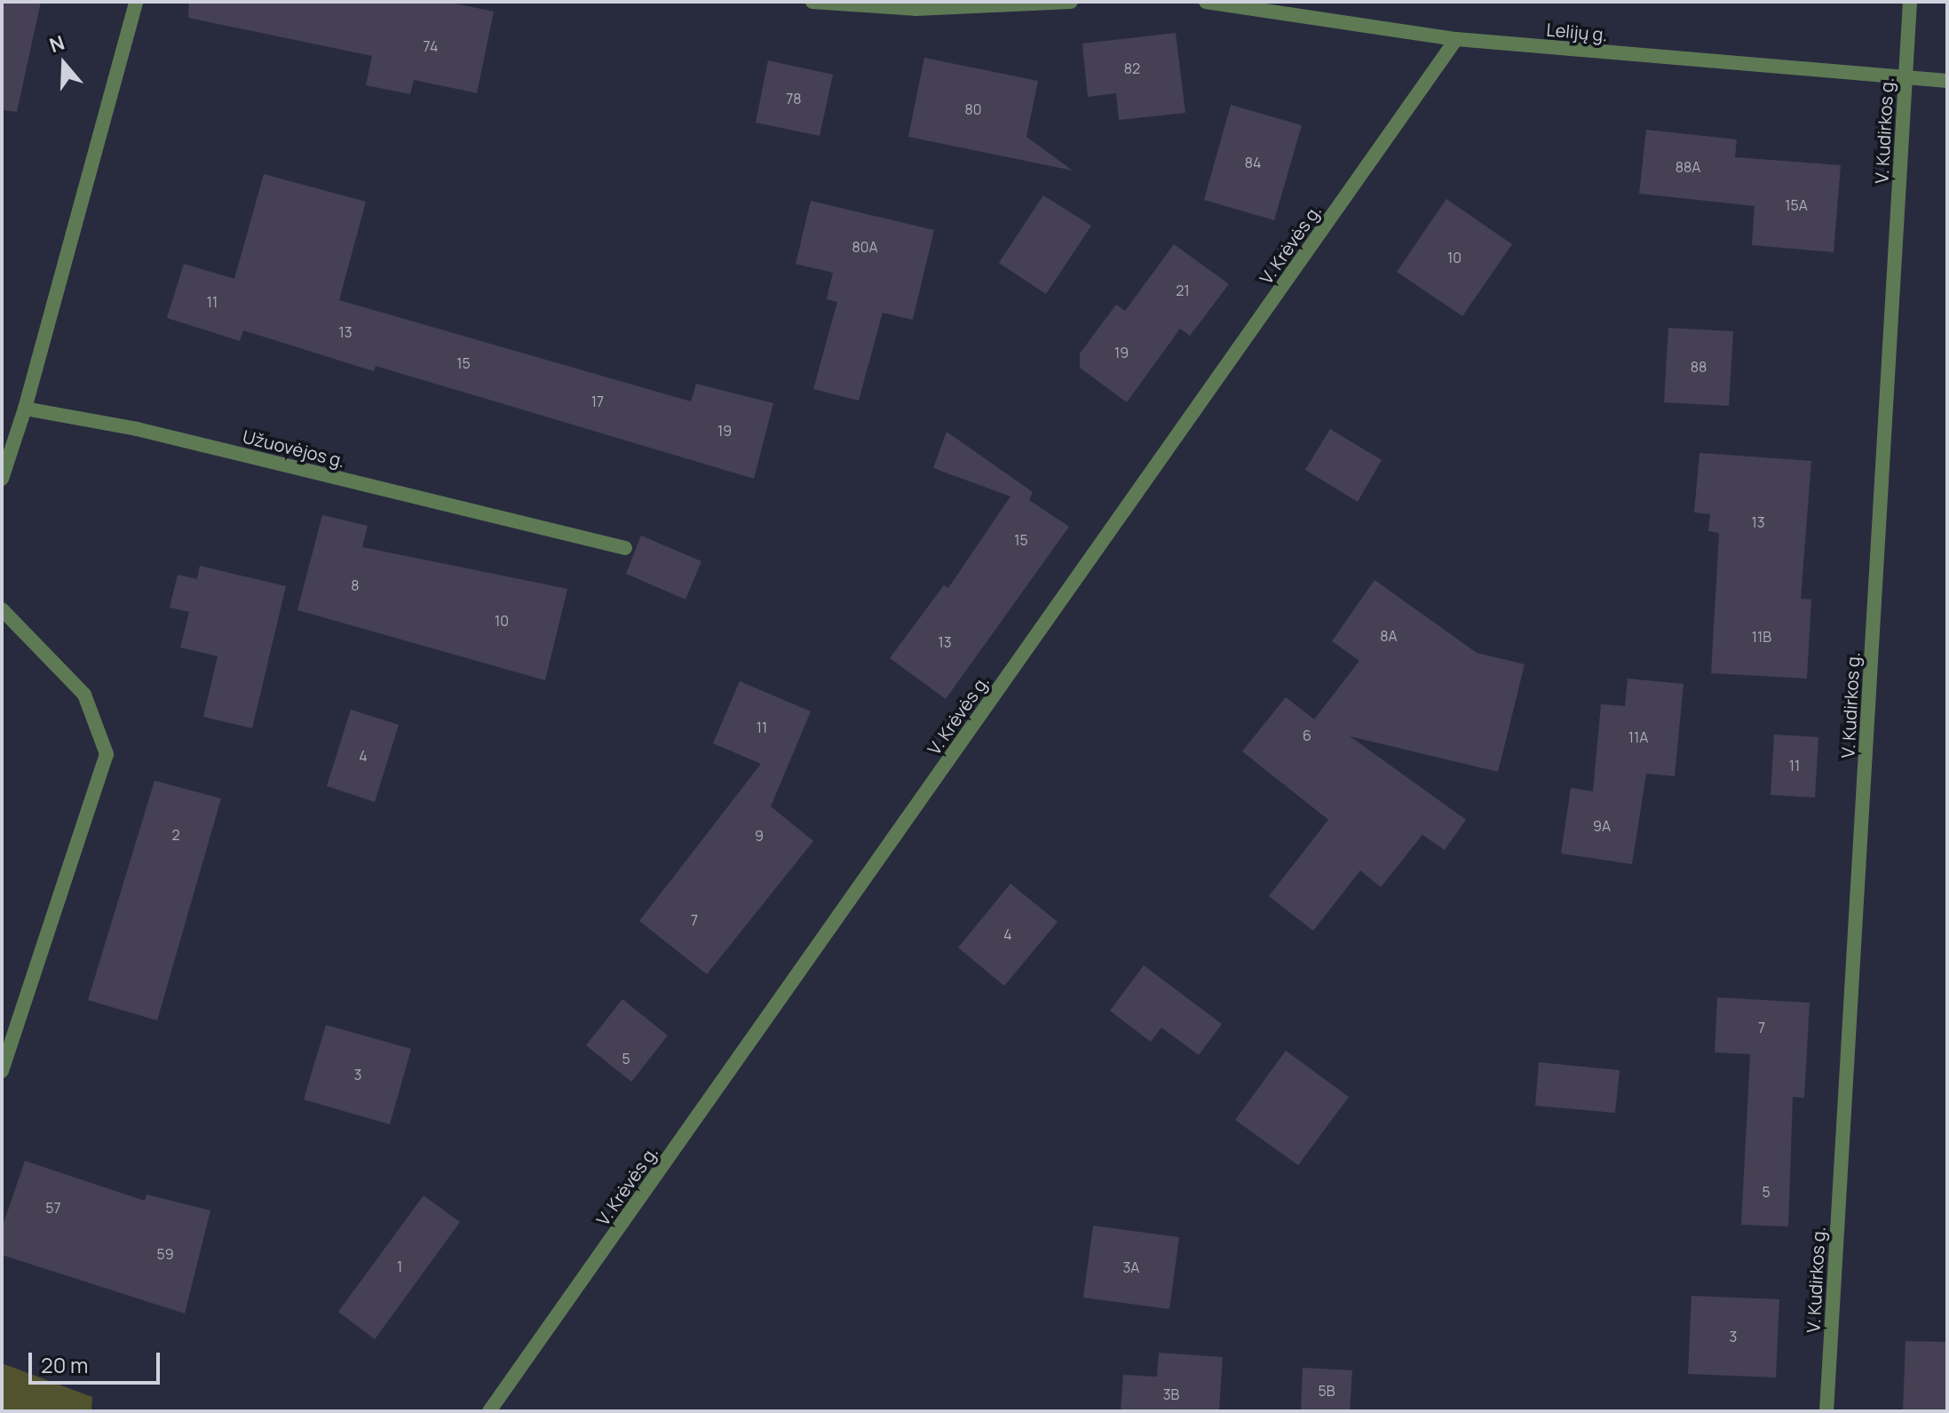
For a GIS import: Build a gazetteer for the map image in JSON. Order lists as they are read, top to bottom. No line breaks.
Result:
{"streets":{"street":["Lelijų g.","V. Kudirkos g.","V. Krėvės g.","Užuovėjos g."]},"crossings":[["Lelijų g.","V. Kudirkos g."],["Lelijų g.","V. Krėvės g."]],"house_numbers":["74","82","78","80","84","88A","15A","80A","10","21","11","13","19","15","88","17","19","13","15","8","10","8A","11B","13","11","6","11A","4","11","9A","2","9","7","4","7","5","3","5","57","59","1","3A","3","5B","3B"],"scale_bar":"20 m","north":"top"}
